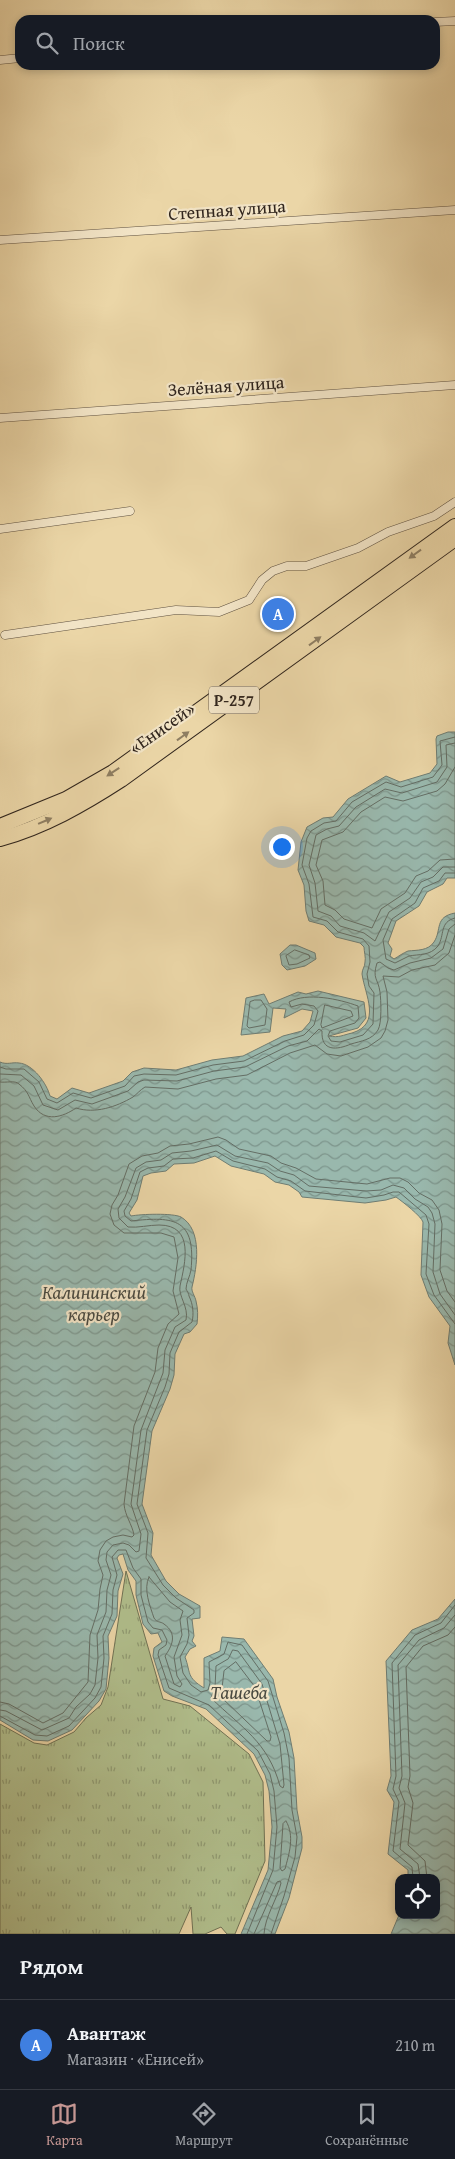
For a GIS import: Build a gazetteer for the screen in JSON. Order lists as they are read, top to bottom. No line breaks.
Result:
{"streets":{"highway":["Р-257","«Енисей»"],"street":["Степная улица","Зелёная улица"]},"water":["Калининский карьер","Ташеба"],"page":{"search":"Поиск","pins":"A","heading":"Рядом","list":[{"mark":"A","name":"Авантаж","note":"Магазин · «Енисей»","value":"210 m"}],"nav":["Карта","Маршрут","Сохранённые"]}}
